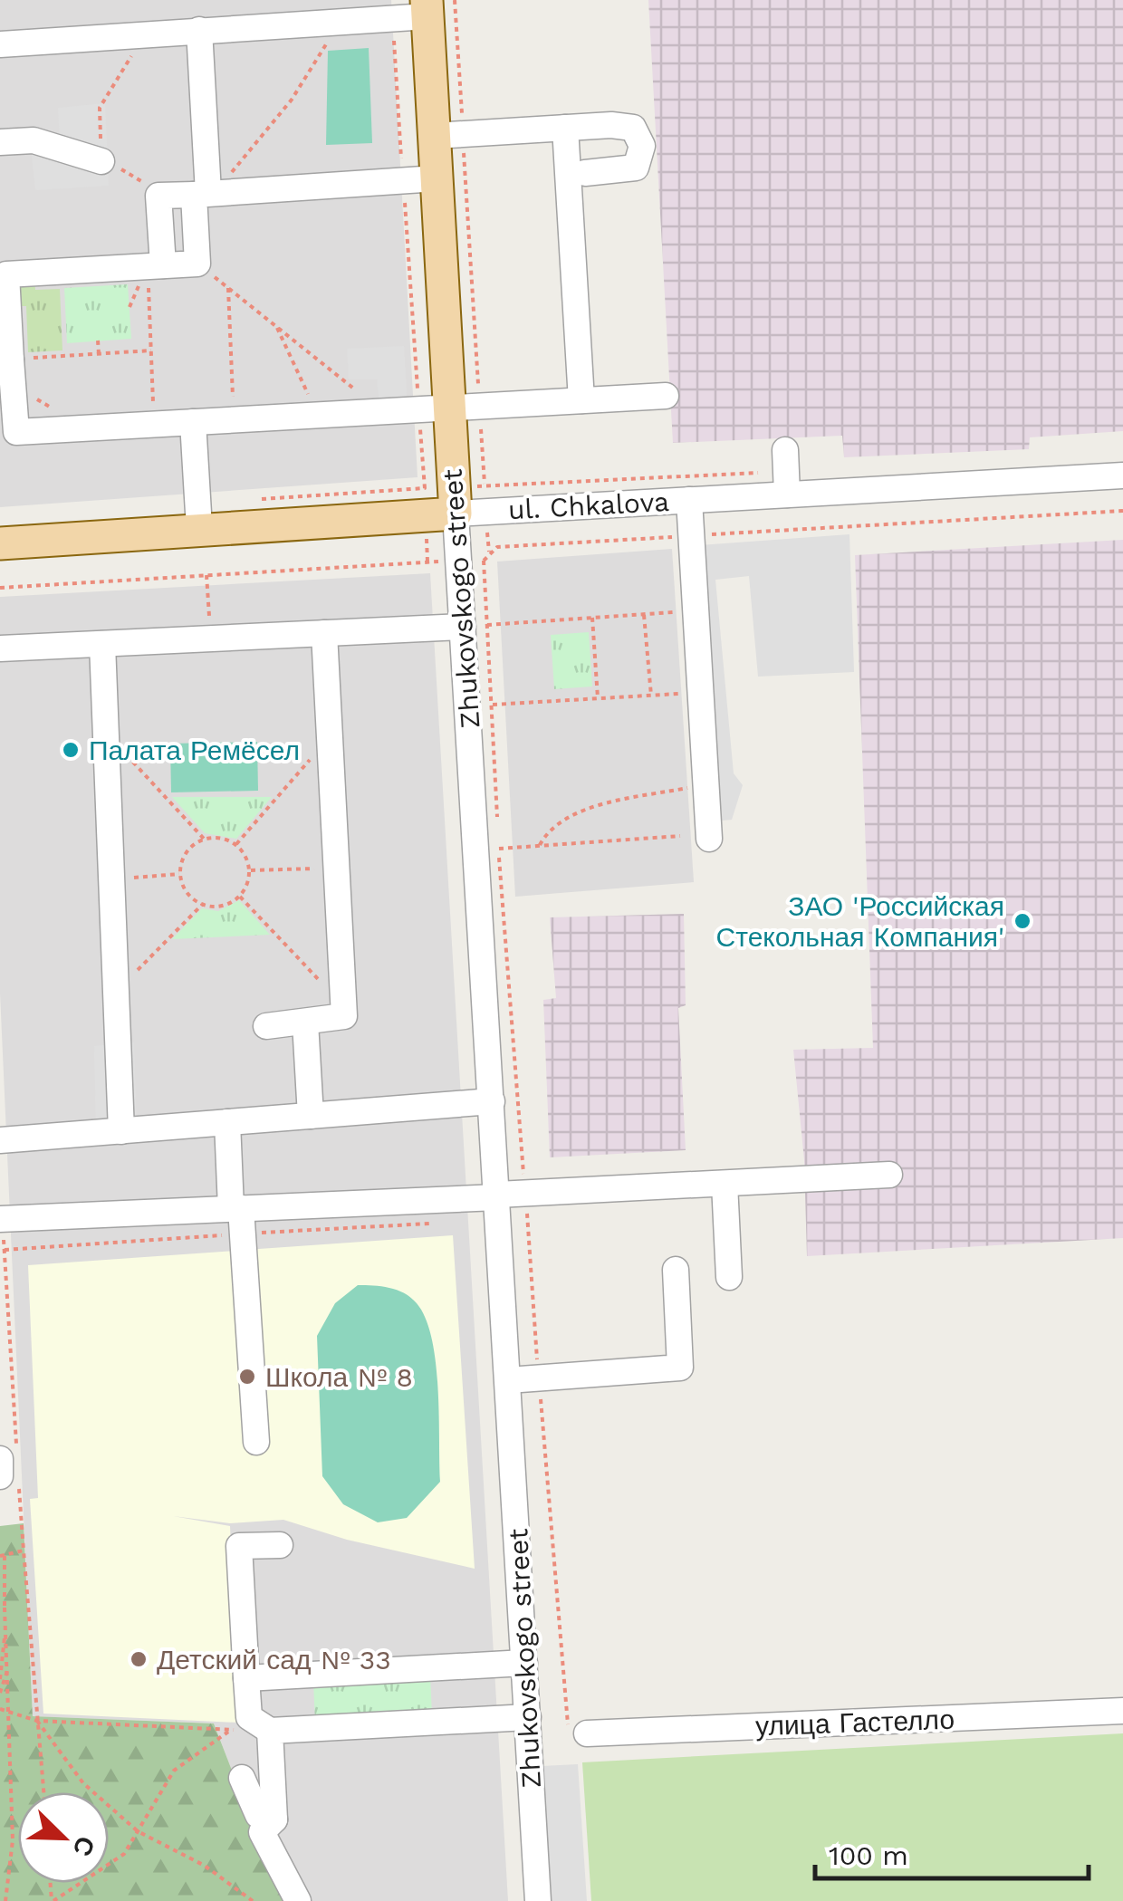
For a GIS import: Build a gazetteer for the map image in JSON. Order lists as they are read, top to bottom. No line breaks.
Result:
{"streets":{"main road":["ul. Chkalova","Zhukovskogo street"],"street":["улица Гастелло"]},"crossings":[["ul. Chkalova","Zhukovskogo street"]],"places":["Палата Ремёсел","ЗАО 'Российская Стекольная Компания'","Школа № 8","Детский сад № 33"],"scale_bar":"100 m","north":"bottom right"}
